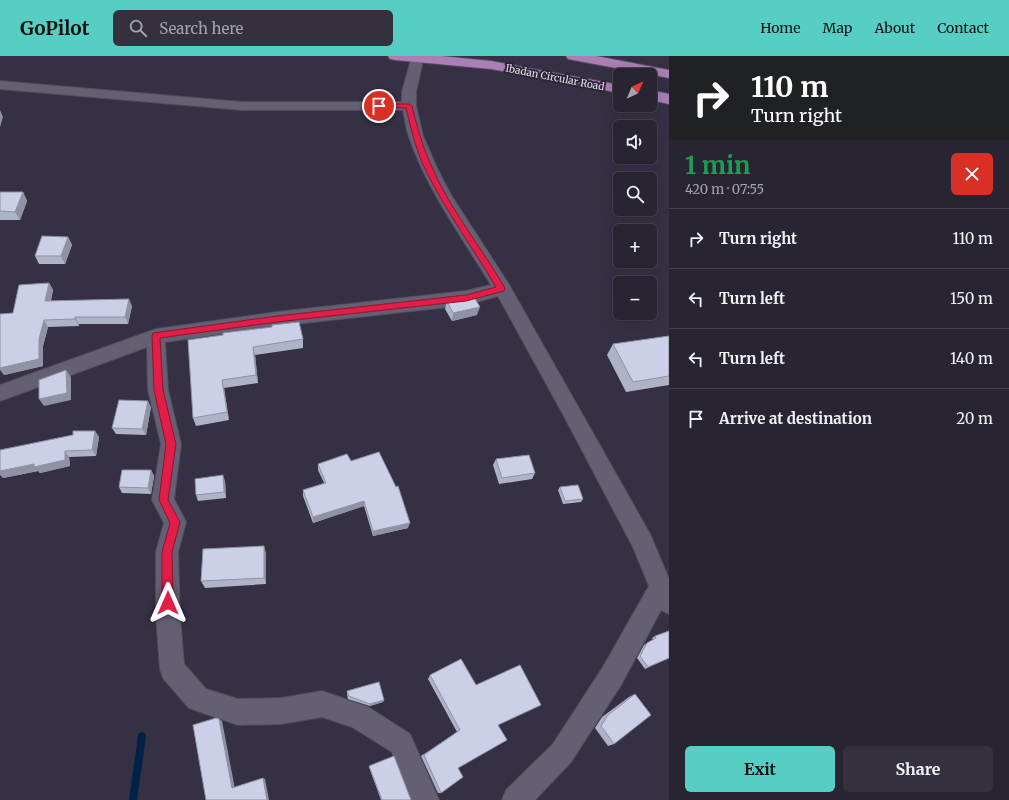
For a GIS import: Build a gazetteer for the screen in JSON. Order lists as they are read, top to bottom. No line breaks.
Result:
{"streets":{"highway":["Ibadan Circular Road"]},"north":"top right","page":{"header":"GoPilot","search":"Search here","nav":["Home","Map","About","Contact"],"turn":["110 m","Turn right"],"map_buttons":["+","−"],"heading":["1 min","420 m · 07:55"],"list":[{"name":"Turn right","value":"110 m"},{"name":"Turn left","value":"150 m"},{"name":"Turn left","value":"140 m"},{"name":"Arrive at destination","value":"20 m"}],"buttons":["Exit","Share"]}}
